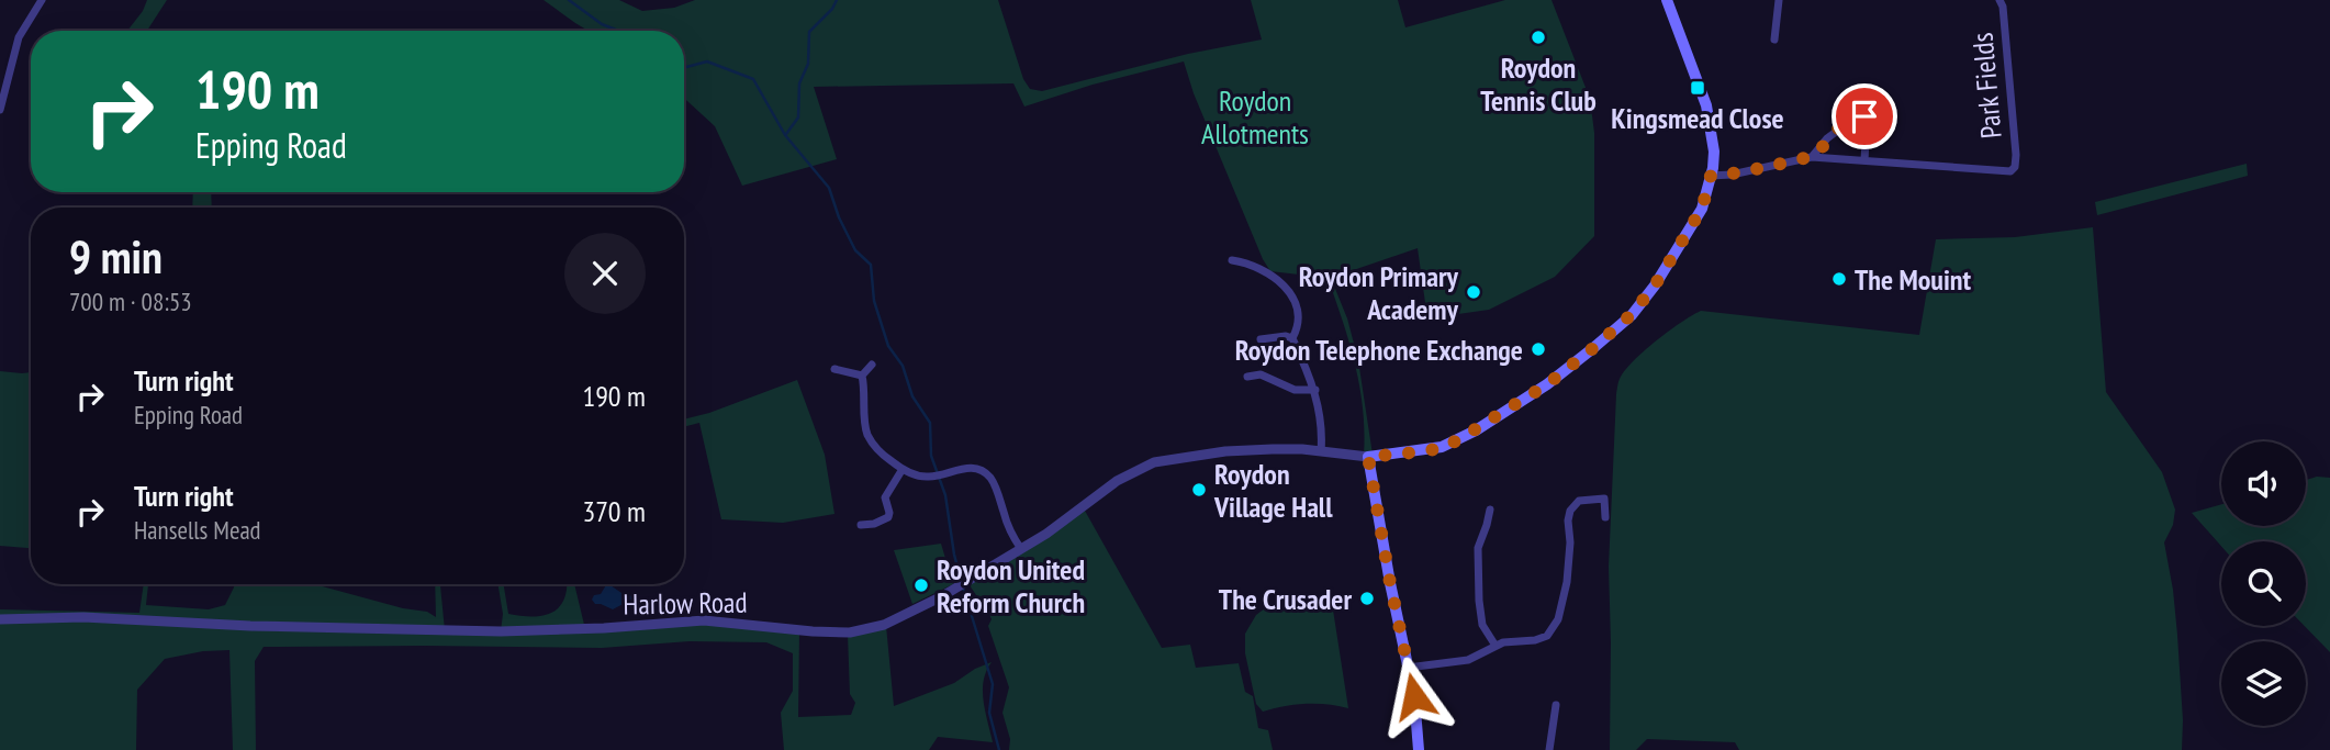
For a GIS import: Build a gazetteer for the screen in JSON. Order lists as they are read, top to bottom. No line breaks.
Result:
{"streets":{"street":["Park Fields","Harlow Road"]},"parks":["Roydon Allotments"],"places":{"other":["Roydon Tennis Club","The Mouint","Roydon Primary Academy","Roydon Telephone Exchange","Roydon Village Hall","Roydon United Reform Church","The Crusader"],"transit":["Kingsmead Close"]},"page":{"turn":["190 m","Epping Road"],"heading":["9 min","700 m · 08:53"],"list":[{"name":"Turn right","note":"Epping Road","value":"190 m"},{"name":"Turn right","note":"Hansells Mead","value":"370 m"}]}}
